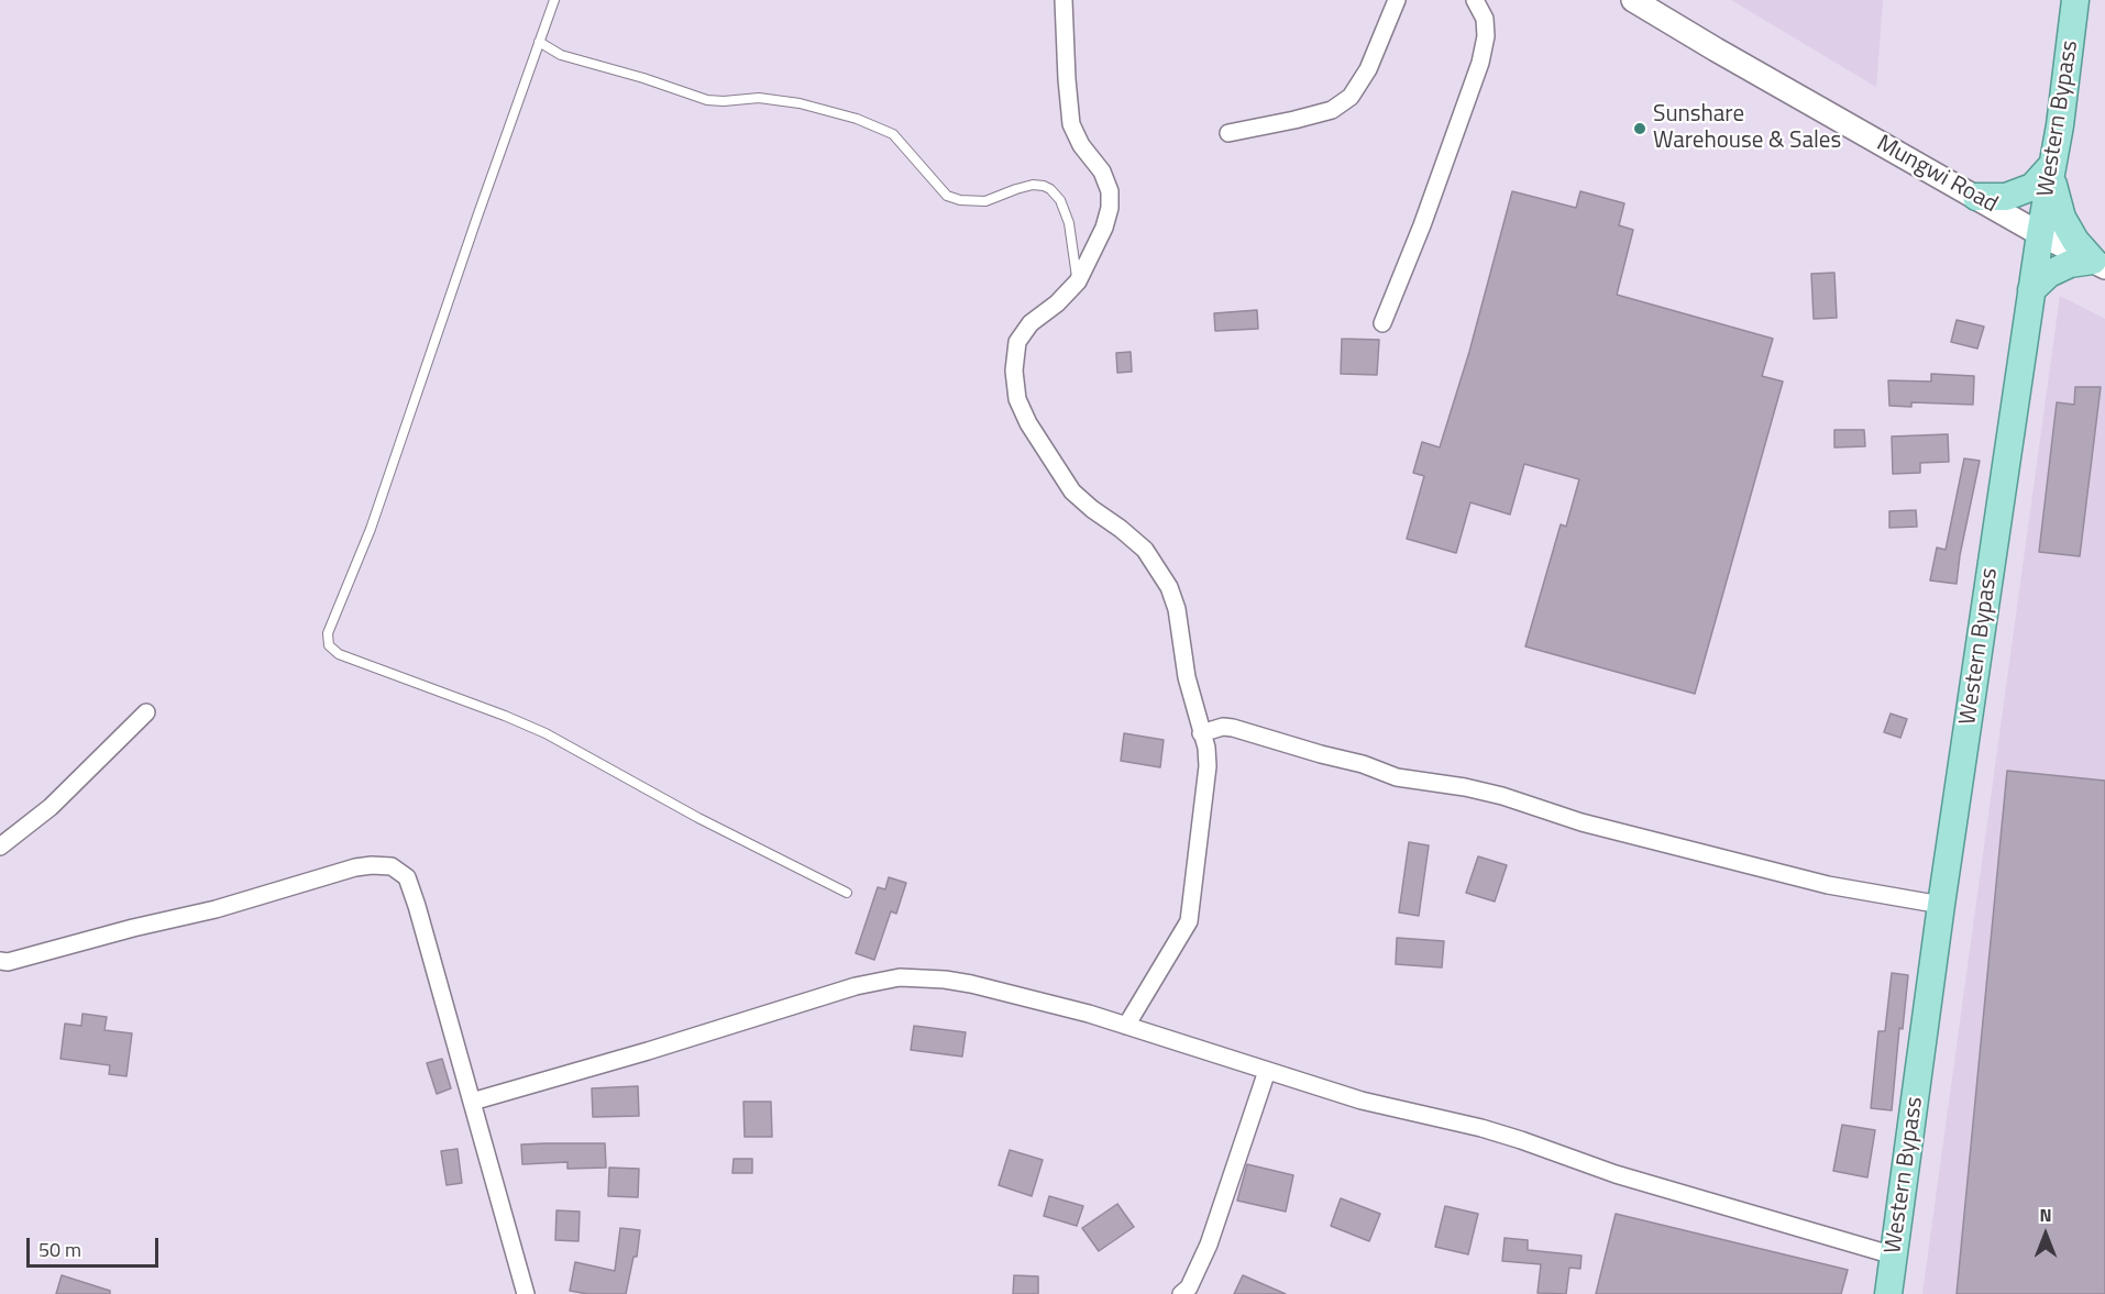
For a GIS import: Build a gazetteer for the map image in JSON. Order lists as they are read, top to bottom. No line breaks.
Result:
{"streets":{"main road":["Western Bypass"],"street":["Mungwi Road"]},"crossings":[["Western Bypass","Mungwi Road"]],"places":["Sunshare Warehouse & Sales"],"scale_bar":"50 m","north":"top"}
